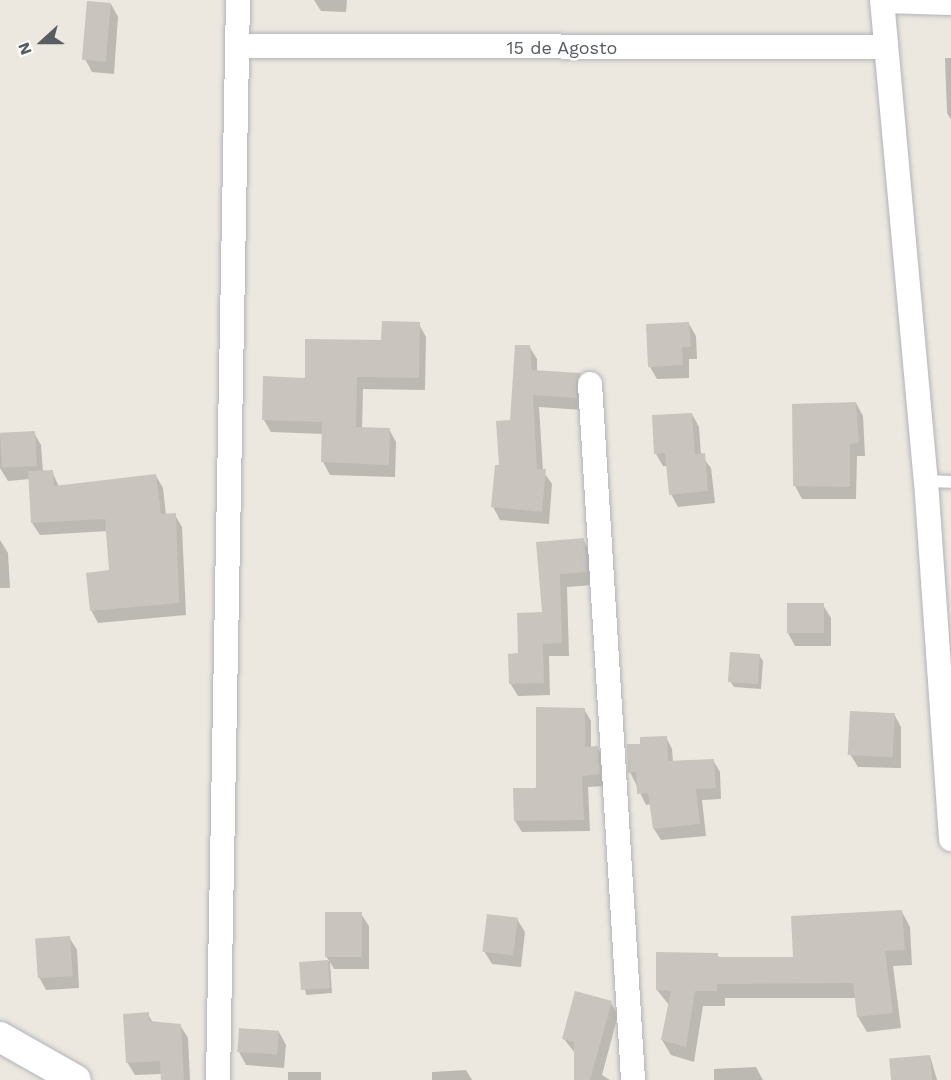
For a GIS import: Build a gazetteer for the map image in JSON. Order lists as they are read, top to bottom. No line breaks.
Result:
{"streets":{"street":["15 de Agosto"]},"north":"left"}
